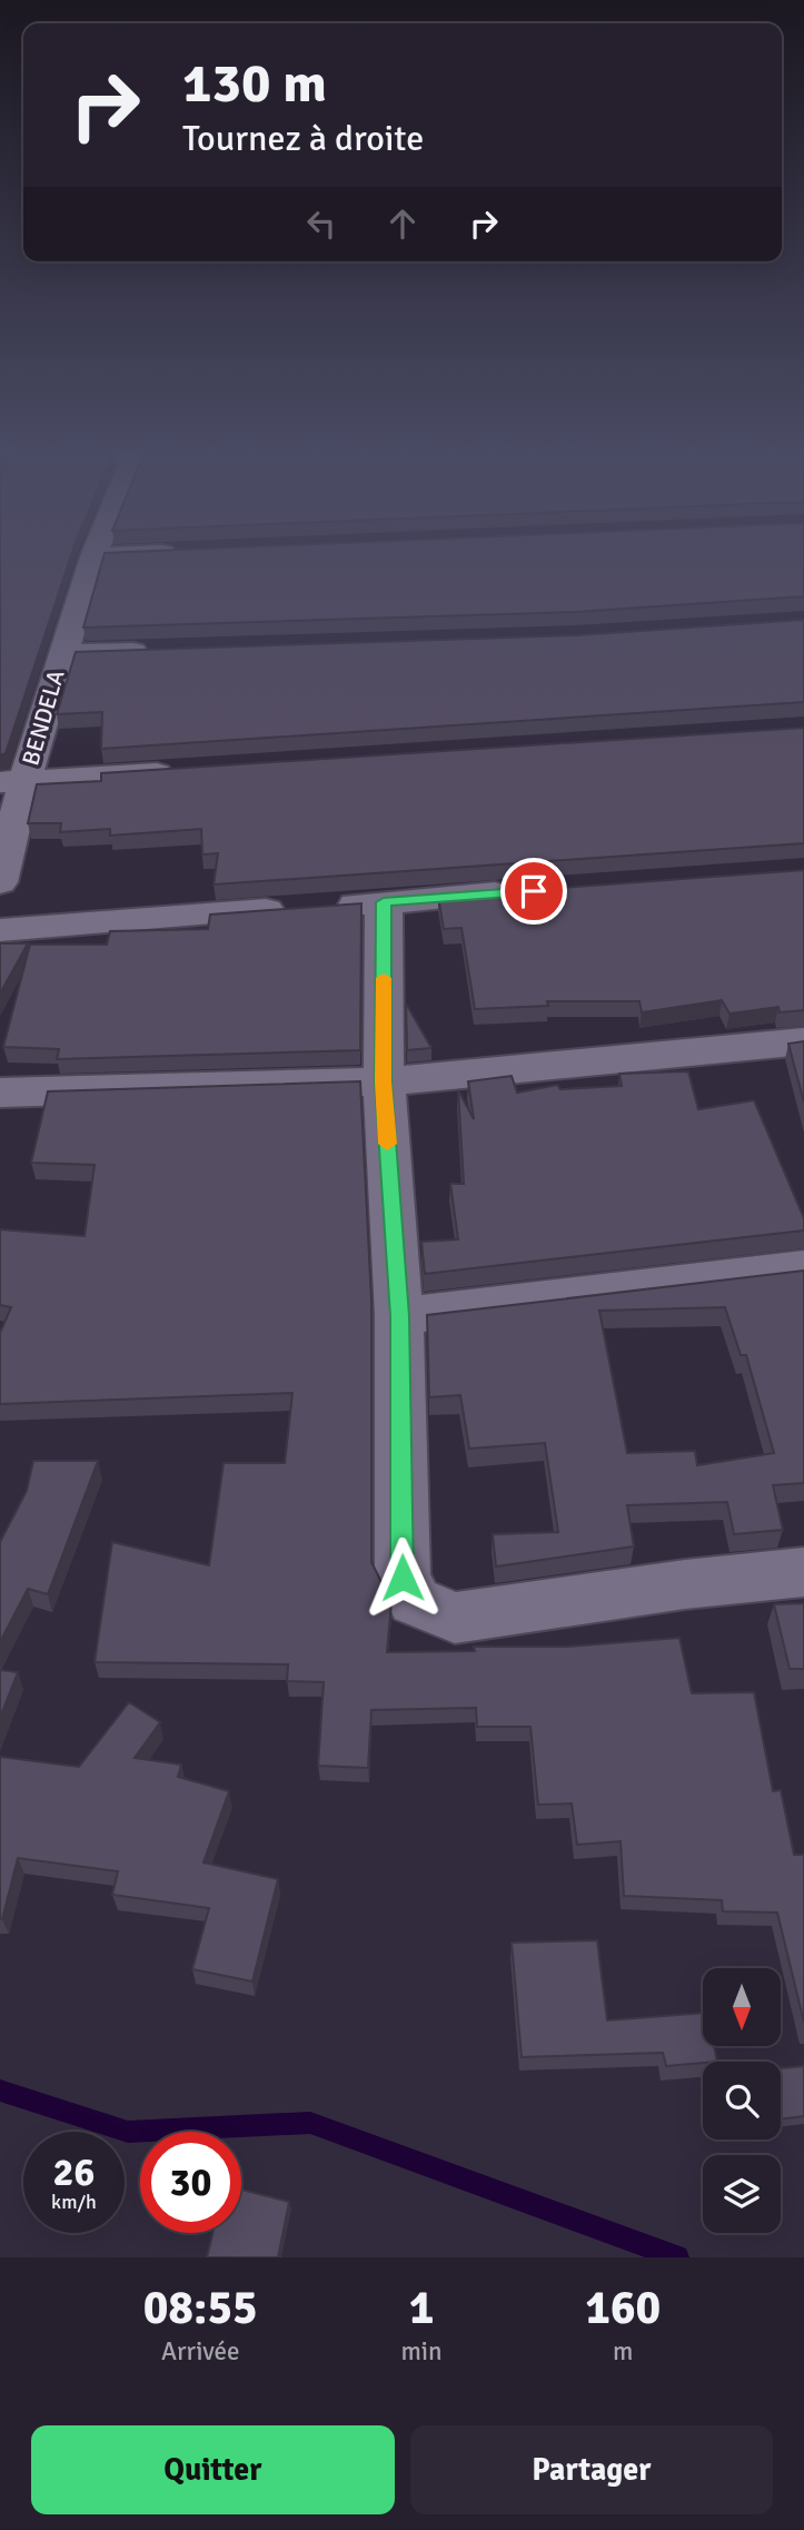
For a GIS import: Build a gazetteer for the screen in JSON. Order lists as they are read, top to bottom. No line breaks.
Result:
{"streets":{"street":["BENDELA"]},"north":"bottom","page":{"turn":["130 m","Tournez à droite"],"speed":"26 km/h","limit":"30","eta":["08:55","Arrivée","1","min","160","m"],"buttons":["Quitter","Partager"]}}
